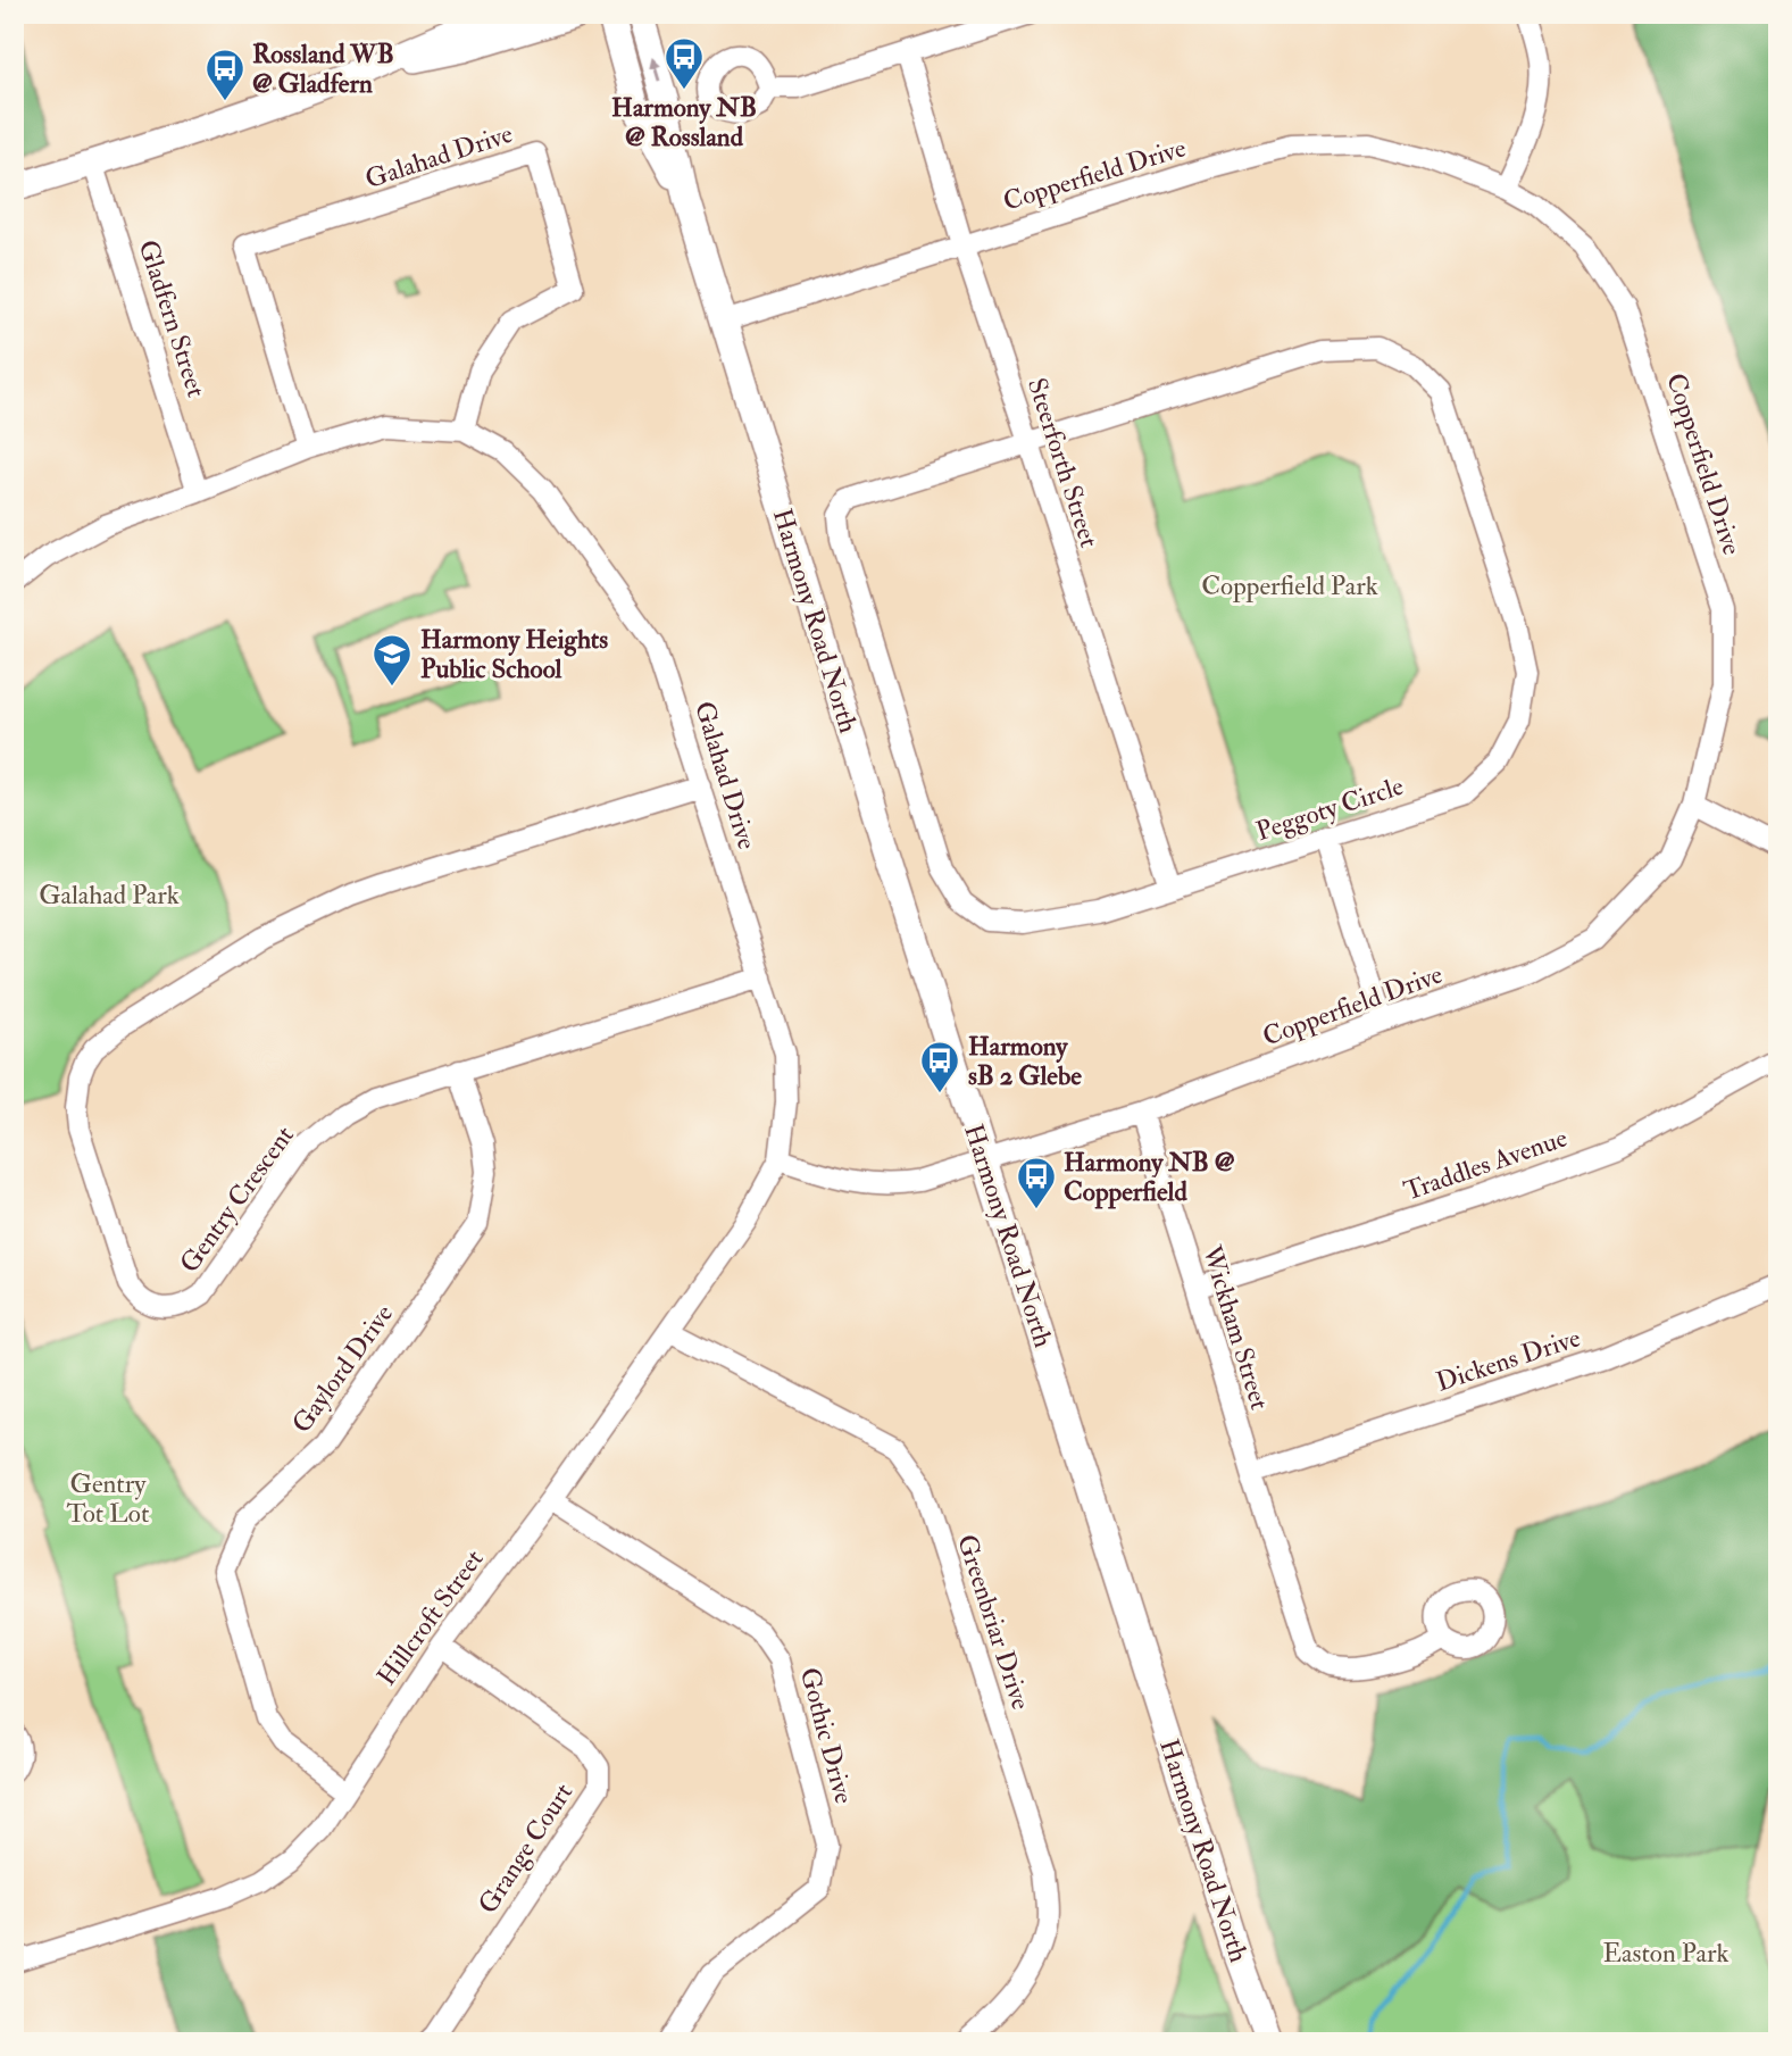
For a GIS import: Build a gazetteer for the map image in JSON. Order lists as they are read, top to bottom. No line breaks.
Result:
{"streets":{"main road":["Harmony Road North"],"street":["Galahad Drive","Copperfield Drive","Gladfern Street","Steerforth Street","Peggoty Circle","Traddles Avenue","Gentry Crescent","Wickham Street","Dickens Drive","Gaylord Drive","Hillcroft Street","Greenbriar Drive","Gothic Drive","Grange Court"]},"crossings":[["Galahad Drive","Copperfield Drive"],["Galahad Drive","Gladfern Street"],["Galahad Drive","Gentry Crescent"],["Galahad Drive","Hillcroft Street"],["Copperfield Drive","Steerforth Street"],["Copperfield Drive","Harmony Road North"],["Copperfield Drive","Wickham Street"],["Copperfield Drive","Hillcroft Street"],["Steerforth Street","Peggoty Circle"],["Traddles Avenue","Wickham Street"],["Gentry Crescent","Gaylord Drive"],["Wickham Street","Dickens Drive"],["Gaylord Drive","Hillcroft Street"],["Hillcroft Street","Greenbriar Drive"],["Hillcroft Street","Gothic Drive"],["Hillcroft Street","Grange Court"]],"parks":["Copperfield Park","Galahad Park","Gentry Tot Lot","Easton Park"],"places":{"bus stop":["Harmony NB @ Rossland","Rossland WB @ Gladfern","Harmony sB 2 Glebe","Harmony NB @ Copperfield"],"school or university":["Harmony Heights Public School"]}}
